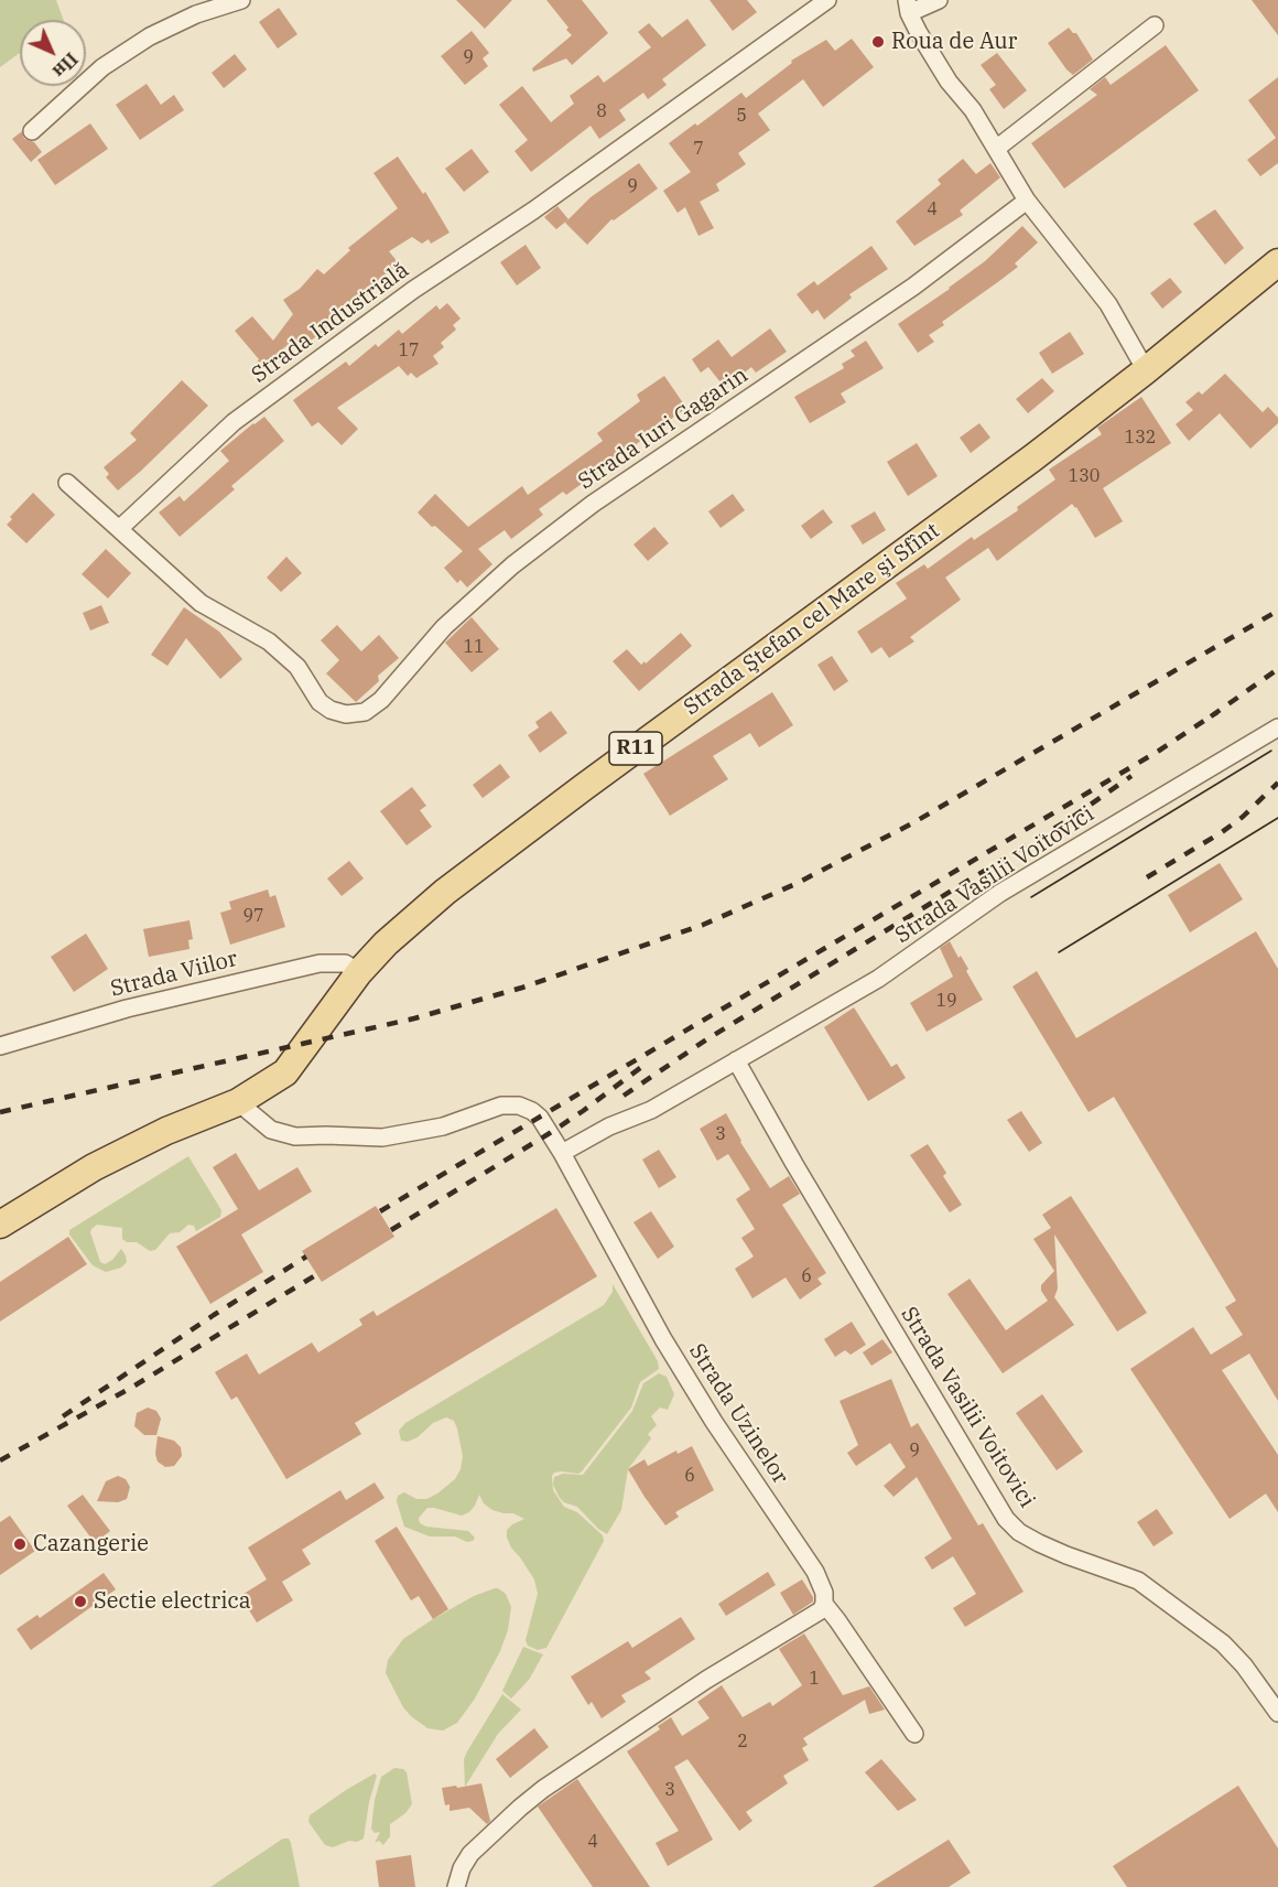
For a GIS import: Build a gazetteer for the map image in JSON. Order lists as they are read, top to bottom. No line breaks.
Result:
{"streets":{"main road":["Strada Ştefan cel Mare şi Sfînt","R11"],"street":["Strada Industrială","Strada Iuri Gagarin","Strada Vasilii Voitovici","Strada Viilor","Strada Uzinelor"]},"crossings":[["Strada Industrială","Strada Iuri Gagarin"],["Strada Ştefan cel Mare şi Sfînt","Strada Viilor"],["Strada Ştefan cel Mare şi Sfînt","Strada Uzinelor"],["Strada Vasilii Voitovici","Strada Uzinelor"]],"places":["Roua de Aur","Cazangerie","Sectie electrica"],"house_numbers":["9","8","5","7","9","4","17","132","130","11","97","19","3","6","9","6","1","2","3","4"],"north":"bottom right"}
